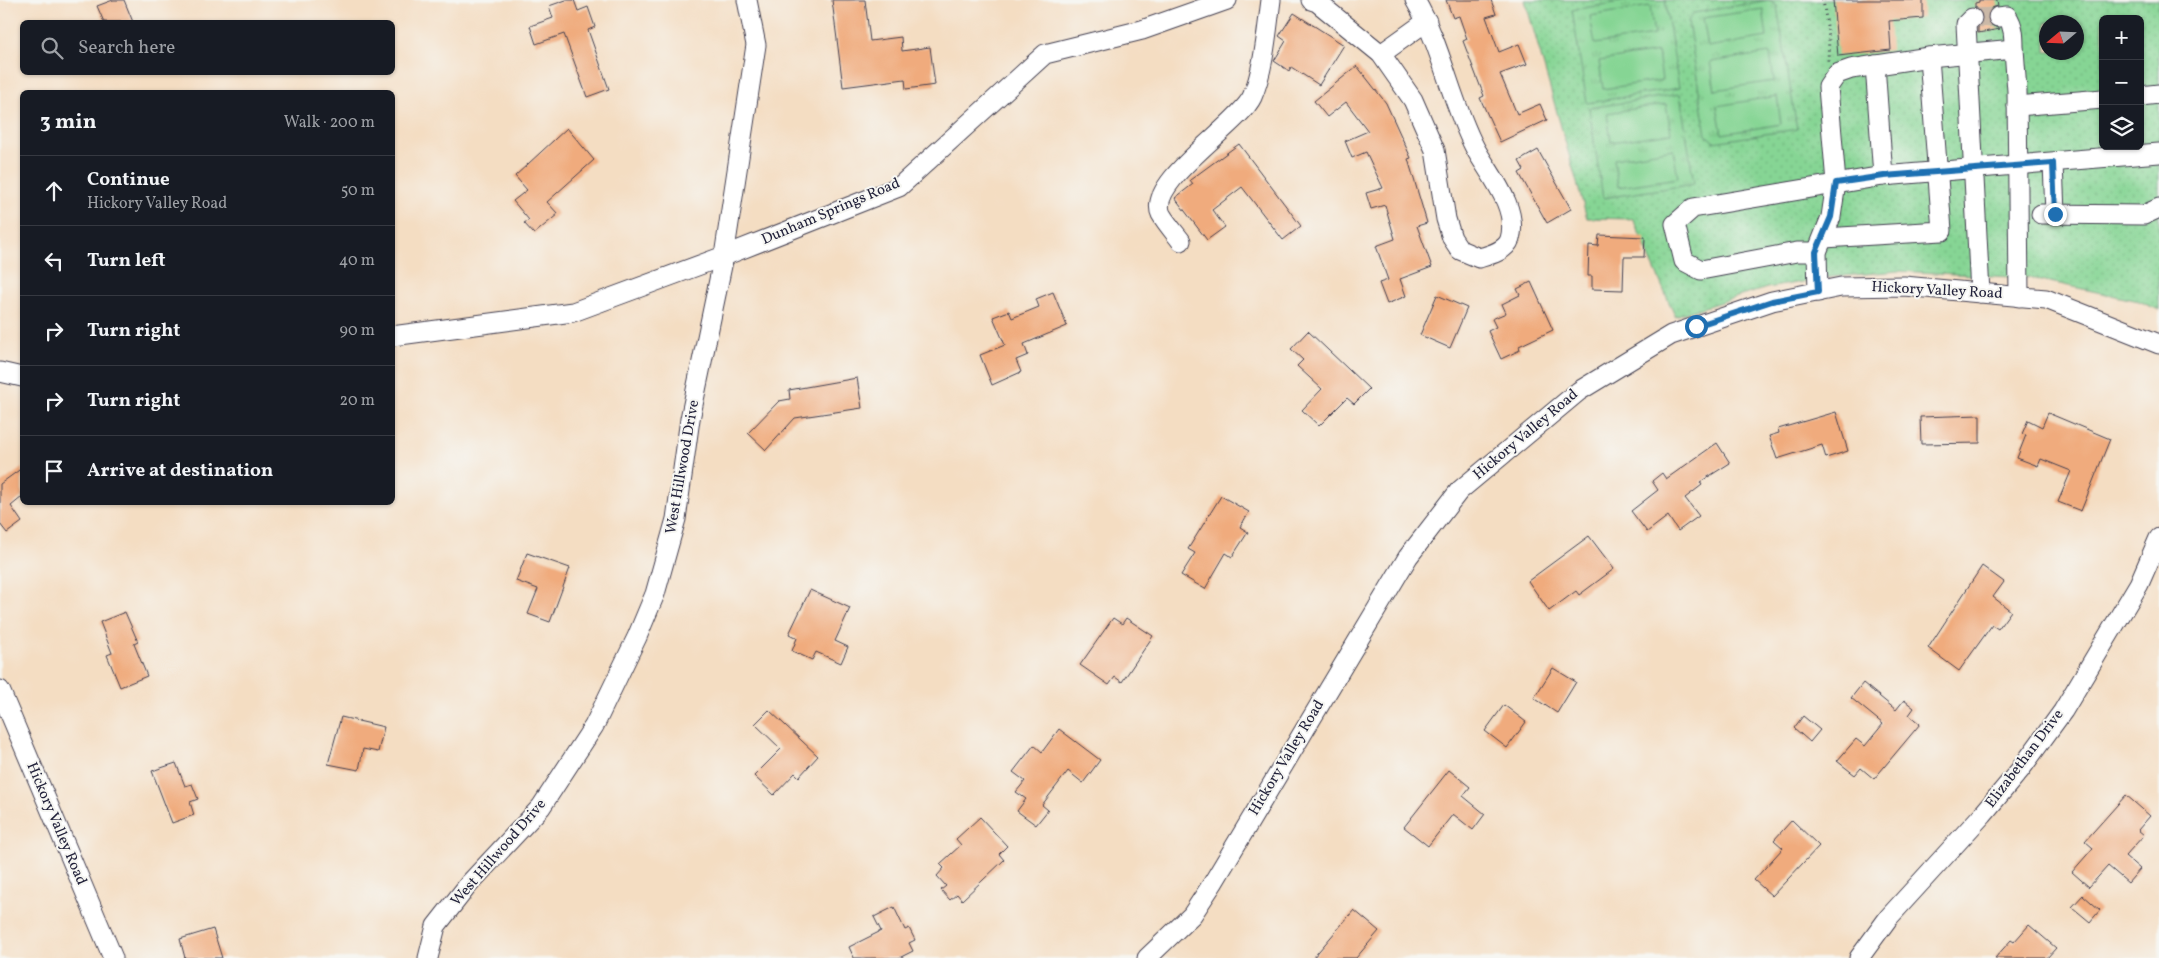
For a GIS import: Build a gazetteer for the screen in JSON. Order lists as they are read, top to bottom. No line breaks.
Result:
{"streets":{"street":["Dunham Springs Road","Hickory Valley Road","West Hillwood Drive","Elizabethan Drive"]},"crossings":[["Dunham Springs Road","West Hillwood Drive"]],"north":"left","page":{"map_buttons":["+","−"],"search":"Search here","heading":["3 min","Walk · 200 m"],"list":[["Continue","Hickory Valley Road","50 m"],["Turn left","40 m"],["Turn right","90 m"],["Turn right","20 m"],"Arrive at destination"]}}
